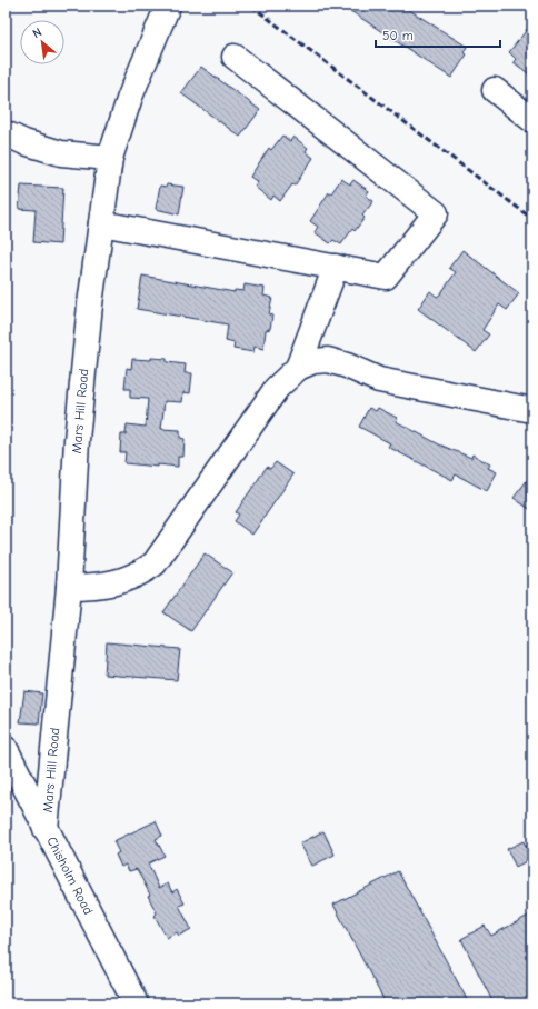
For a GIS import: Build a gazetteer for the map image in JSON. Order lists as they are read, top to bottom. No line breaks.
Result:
{"streets":{"street":["Mars Hill Road","Chisholm Road"]},"crossings":[["Mars Hill Road","Chisholm Road"]],"scale_bar":"50 m","north":"top left"}
